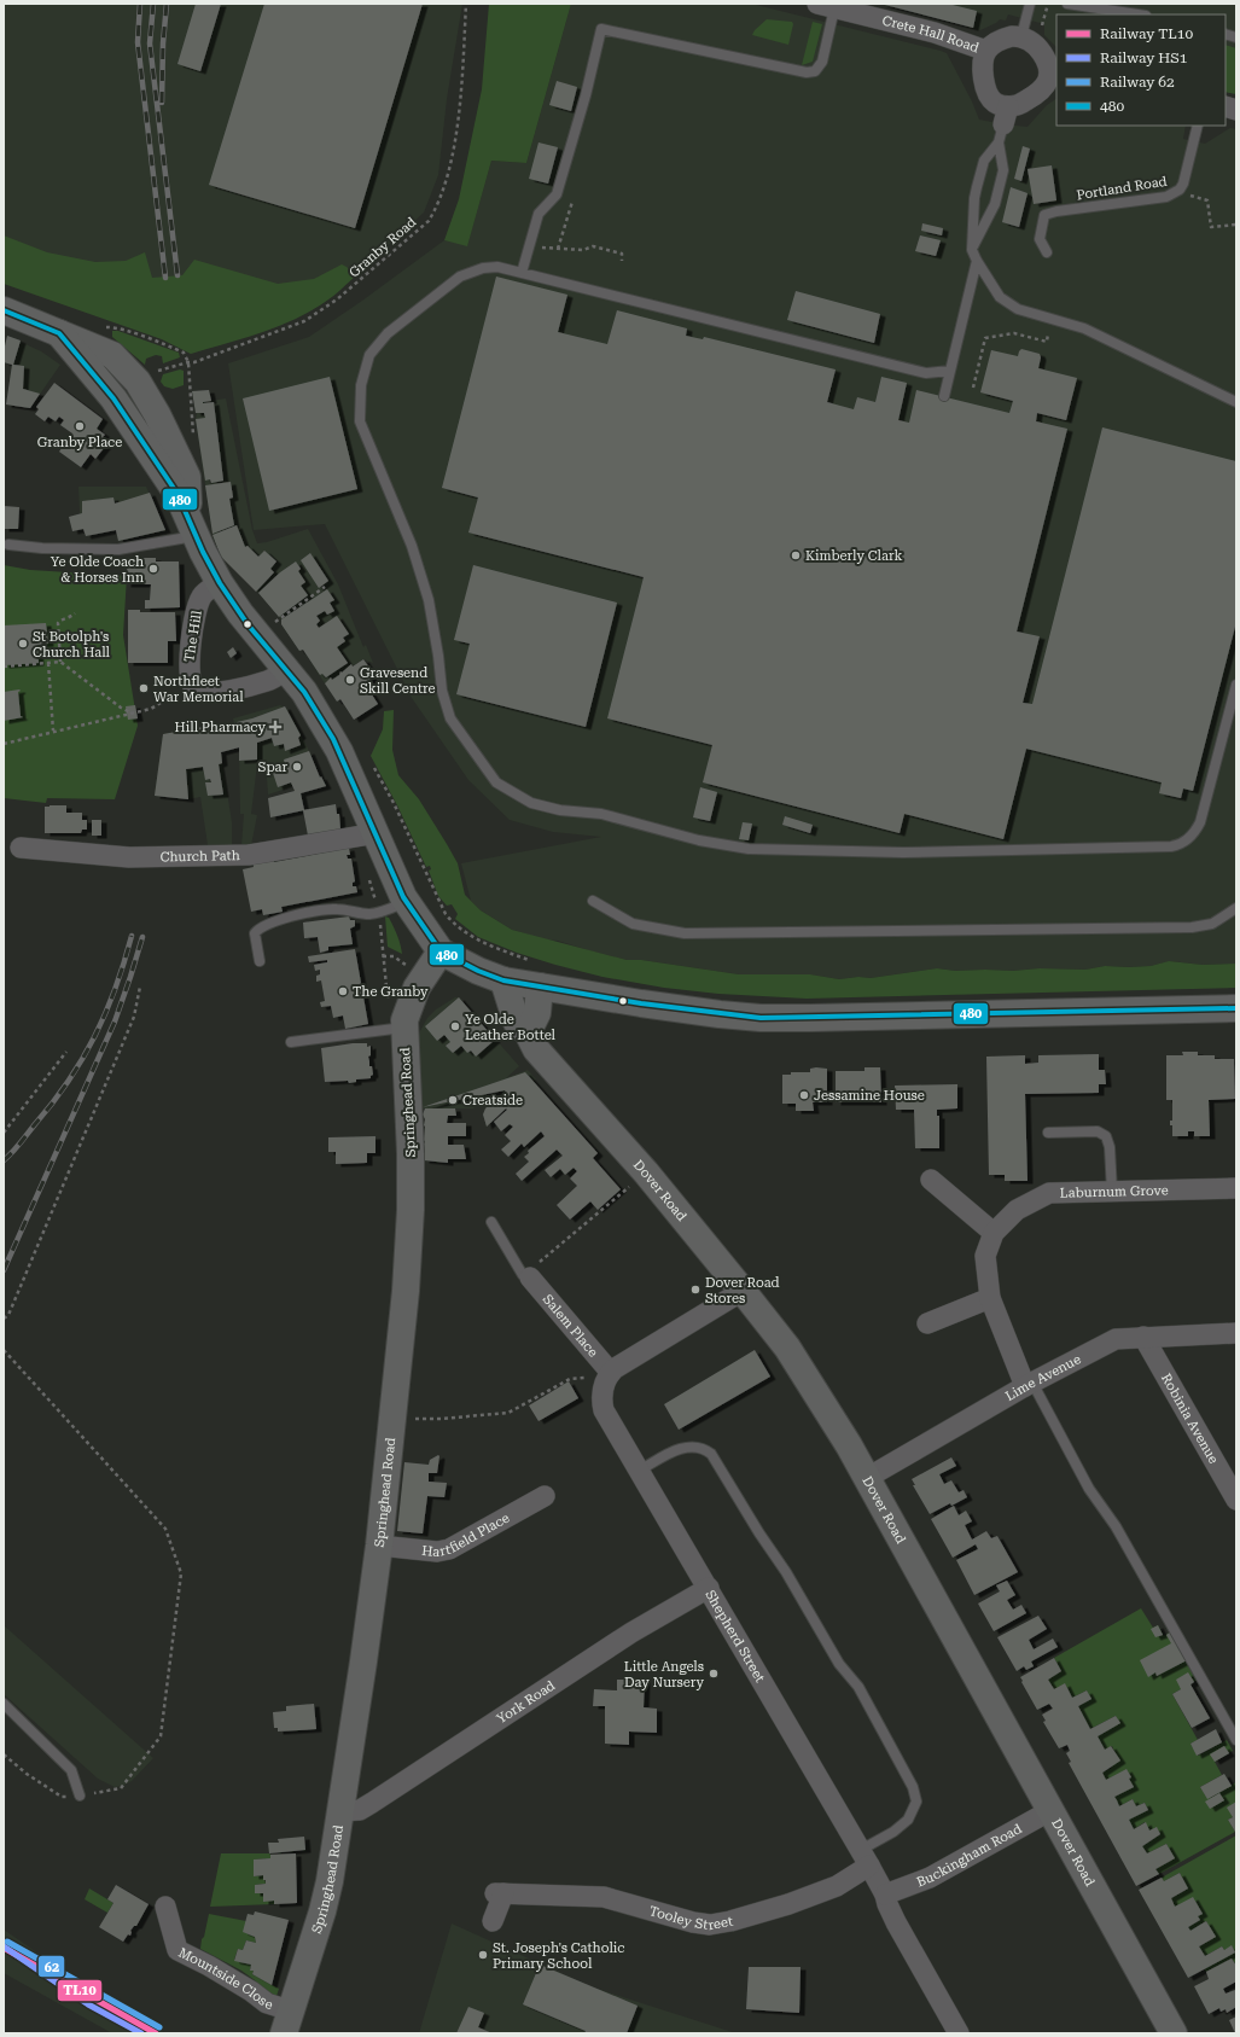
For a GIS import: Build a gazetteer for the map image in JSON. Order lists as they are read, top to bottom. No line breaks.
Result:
{"streets":{"street":["Crete Hall Road","The Hill","Church Path","Springhead Road","Dover Road","Laburnum Grove","Salem Place","Lime Avenue","Robinia Avenue","Hartfield Place","Shepherd Street","York Road","Buckingham Road","Tooley Street","Mountside Close"],"lane":["Portland Road"],"path":["Granby Road"]},"crossings":[["Springhead Road","Hartfield Place"],["Springhead Road","York Road"],["Springhead Road","Mountside Close"],["Dover Road","Lime Avenue"],["Dover Road","Buckingham Road"],["Laburnum Grove","Lime Avenue"],["Salem Place","Shepherd Street"],["Lime Avenue","Robinia Avenue"],["Shepherd Street","York Road"],["Shepherd Street","Buckingham Road"],["Shepherd Street","Tooley Street"]],"places":{"other":["Granby Place","Kimberly Clark","Ye Olde Coach & Horses Inn","St Botolph's Church Hall","Gravesend Skill Centre","Northfleet War Memorial","Spar","The Granby","Ye Olde Leather Bottel","Jessamine House","Creatside","Dover Road Stores","Little Angels Day Nursery","St. Joseph's Catholic Primary School"],"health":["Hill Pharmacy"]},"lines":["transit line 480","rail line 62","rail line HS1","rail line TL10"],"legend":["Railway TL10","Railway HS1","Railway 62","480"]}
